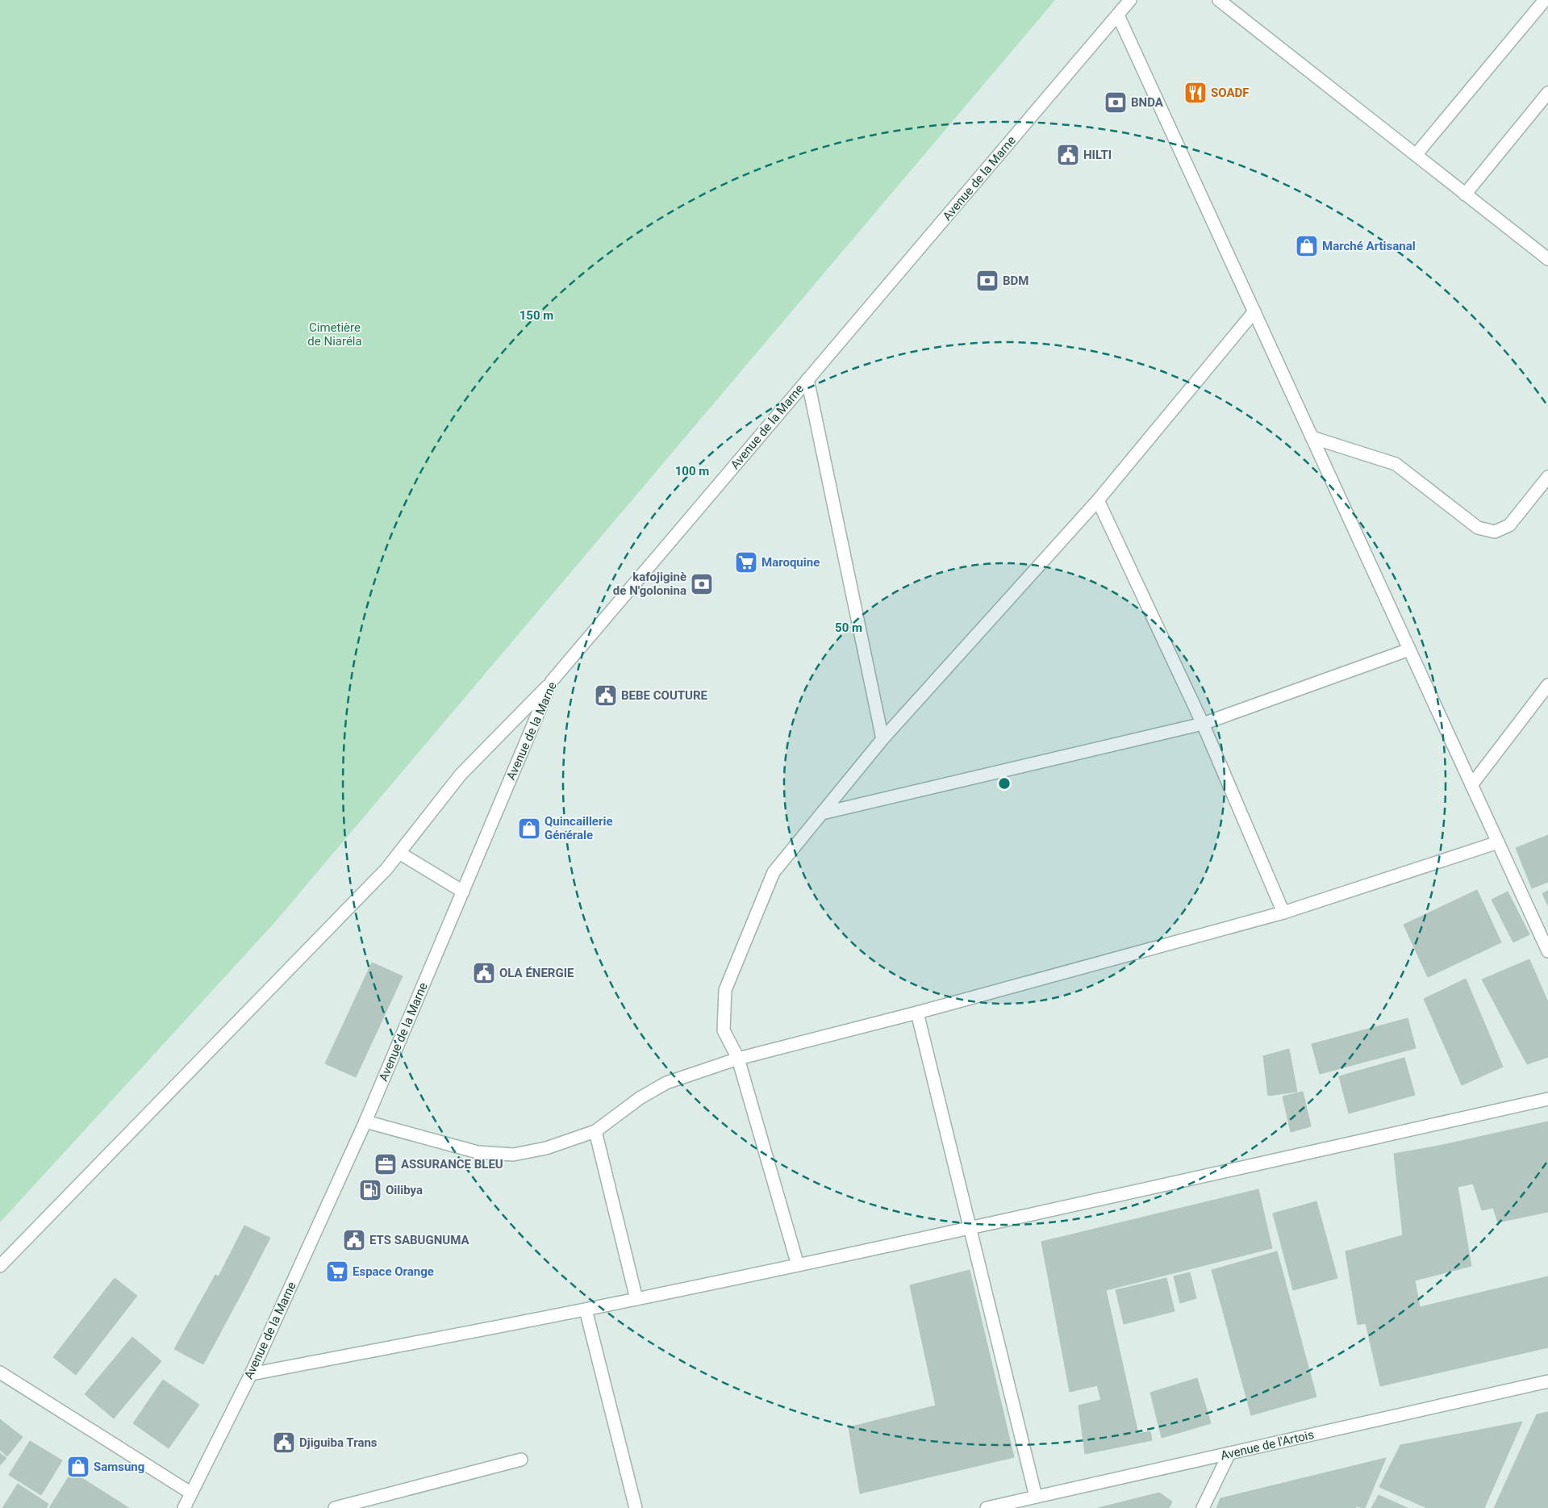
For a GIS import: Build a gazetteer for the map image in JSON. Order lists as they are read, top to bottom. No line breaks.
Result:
{"streets":{"street":["Avenue de la Marne","Avenue de l'Artois"]},"parks":["Cimetière de Niaréla"],"places":{"restaurant":["SOADF"],"bank":["BNDA","BDM","kafojiginè de N'golonina"],"public building":["HILTI","BEBE COUTURE","OLA ÉNERGIE","ETS SABUGNUMA","Djiguiba Trans"],"shop":["Marché Artisanal","Quincaillerie Générale","Samsung"],"supermarket":["Maroquine","Espace Orange"],"office":["ASSURANCE BLEU"],"fuel station":["Oilibya"]},"rings":["150 m","100 m","50 m"]}
